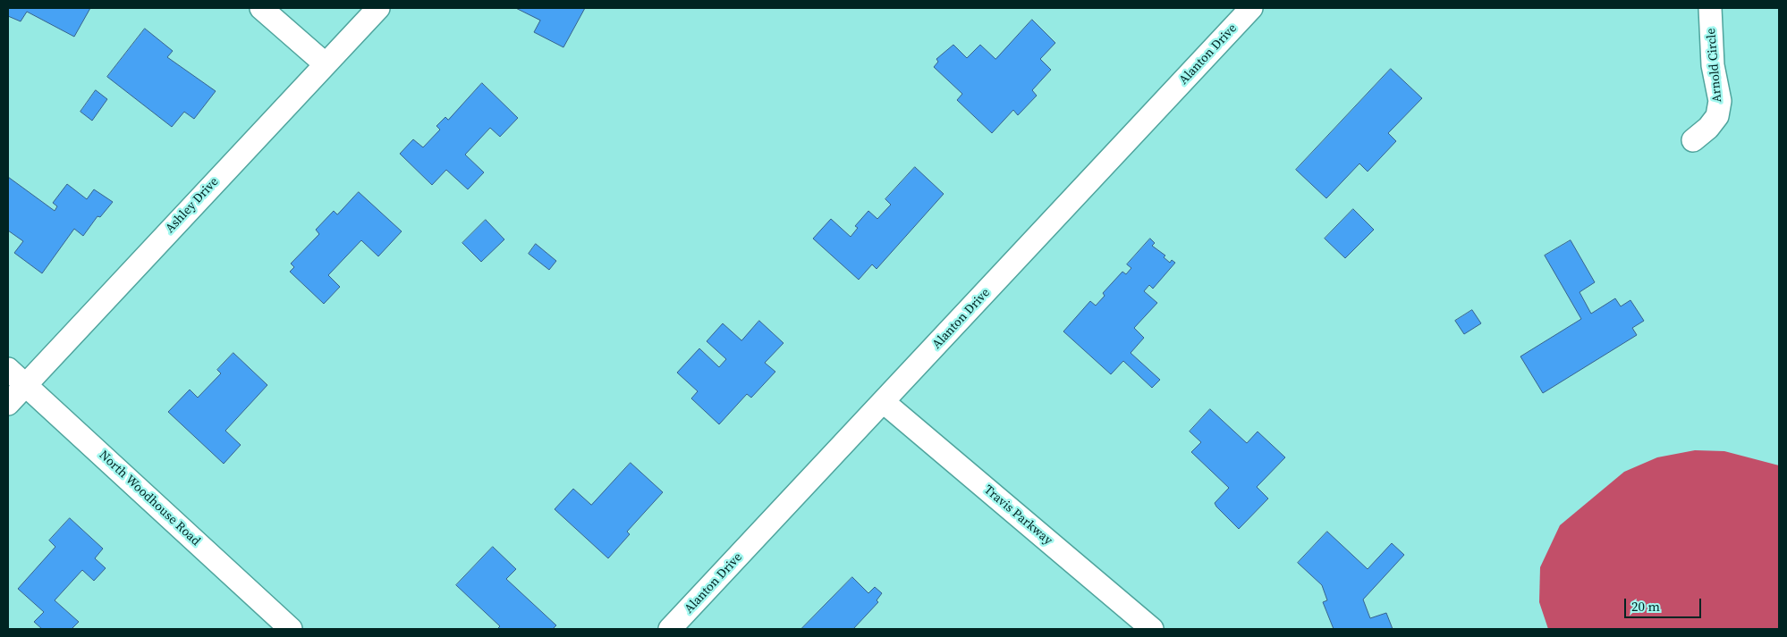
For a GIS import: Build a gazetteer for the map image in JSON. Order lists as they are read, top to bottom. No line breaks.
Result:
{"streets":{"street":["Alanton Drive","Arnold Circle","Ashley Drive","North Woodhouse Road","Travis Parkway"]},"crossings":[["Alanton Drive","Travis Parkway"],["Ashley Drive","North Woodhouse Road"]],"scale_bar":"20 m"}
